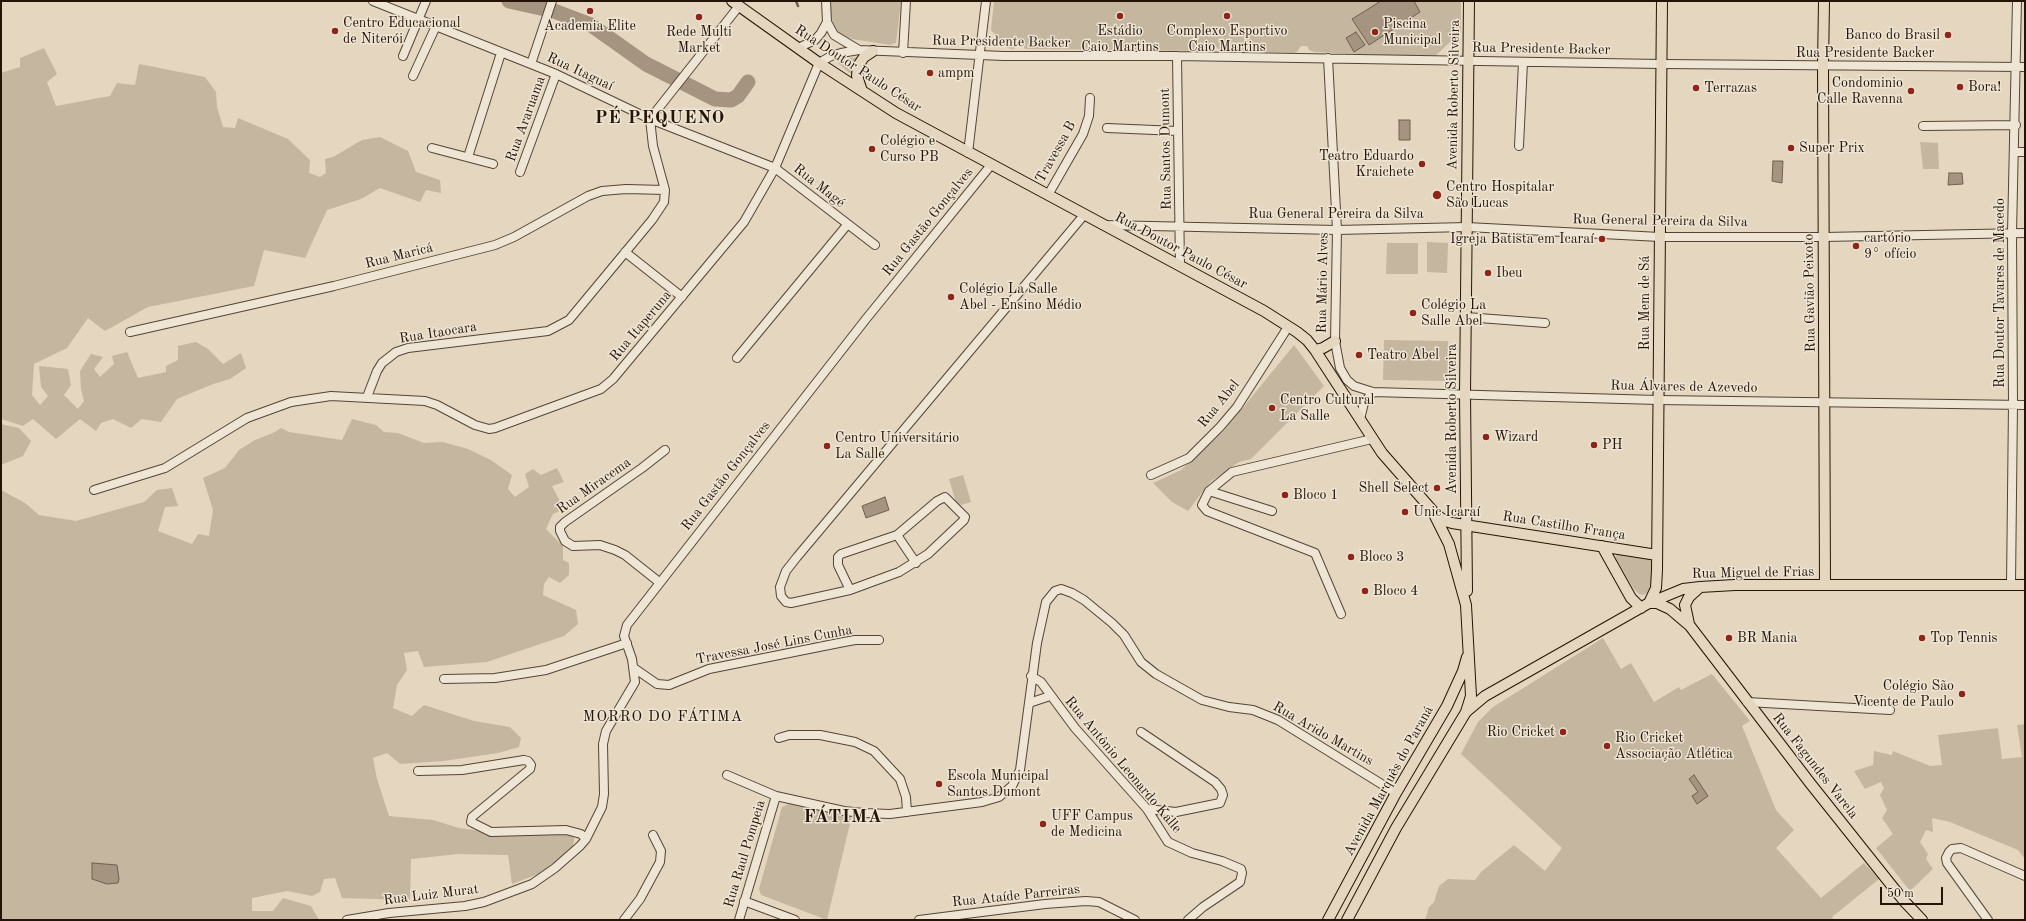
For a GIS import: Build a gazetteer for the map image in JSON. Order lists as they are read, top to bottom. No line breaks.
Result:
{"streets":{"main road":["Rua Doutor Paulo César","Avenida Roberto Silveira","Rua Gavião Peixoto","Rua Mem de Sá","Rua Castilho França","Rua Miguel de Frias","Rua Fagundes Varela","Avenida Marquês do Paraná"],"street":["Rua Presidente Backer","Rua Itaguaí","Rua Araruama","Rua Santos Dumont","Travessa B","Rua Magé","Rua General Pereira da Silva","Rua Gastão Gonçalves","Rua Maricá","Rua Mário Alves","Rua Doutor Tavares de Macedo","Rua Itaperuna","Rua Itaocara","Rua Álvares de Azevedo","Rua Abel","Rua Miracema","Travessa José Lins Cunha","Rua Arido Martins","Rua Antônio Leonardo Kalle","Rua Raul Pompeia","Rua Luiz Murat","Rua Ataíde Parreiras"]},"crossings":[["Rua Presidente Backer","Rua Doutor Paulo César"],["Rua Presidente Backer","Avenida Roberto Silveira"],["Rua Presidente Backer","Rua Santos Dumont"],["Rua Presidente Backer","Rua Mário Alves"],["Rua Presidente Backer","Rua Gavião Peixoto"],["Rua Presidente Backer","Rua Doutor Tavares de Macedo"],["Rua Presidente Backer","Rua Mem de Sá"],["Rua Presidente Backer","Rua Itaperuna"],["Rua Doutor Paulo César","Avenida Roberto Silveira"],["Rua Doutor Paulo César","Rua Santos Dumont"],["Rua Doutor Paulo César","Travessa B"],["Rua Doutor Paulo César","Rua General Pereira da Silva"],["Rua Doutor Paulo César","Rua Gastão Gonçalves"],["Rua Doutor Paulo César","Rua Itaperuna"],["Rua Doutor Paulo César","Rua Abel"],["Rua Doutor Paulo César","Rua Castilho França"],["Rua Doutor Paulo César","Avenida Marquês do Paraná"],["Rua Itaguaí","Rua Araruama"],["Rua Itaguaí","Rua Magé"],["Rua Itaguaí","Rua Itaperuna"],["Rua Itaguaí","Rua Itaocara"],["Avenida Roberto Silveira","Rua General Pereira da Silva"],["Avenida Roberto Silveira","Rua Álvares de Azevedo"],["Avenida Roberto Silveira","Rua Castilho França"],["Rua Santos Dumont","Rua General Pereira da Silva"],["Rua Magé","Rua Itaperuna"],["Rua General Pereira da Silva","Rua Mário Alves"],["Rua General Pereira da Silva","Rua Gavião Peixoto"],["Rua General Pereira da Silva","Rua Doutor Tavares de Macedo"],["Rua General Pereira da Silva","Rua Mem de Sá"],["Rua Gastão Gonçalves","Rua Miracema"],["Rua Gastão Gonçalves","Travessa José Lins Cunha"],["Rua Gastão Gonçalves","Rua Luiz Murat"],["Rua Maricá","Rua Itaocara"],["Rua Mário Alves","Rua Álvares de Azevedo"],["Rua Gavião Peixoto","Rua Álvares de Azevedo"],["Rua Gavião Peixoto","Rua Miguel de Frias"],["Rua Doutor Tavares de Macedo","Rua Álvares de Azevedo"],["Rua Doutor Tavares de Macedo","Rua Miguel de Frias"],["Rua Mem de Sá","Rua Álvares de Azevedo"],["Rua Mem de Sá","Rua Castilho França"],["Rua Mem de Sá","Rua Miguel de Frias"],["Rua Mem de Sá","Rua Fagundes Varela"],["Rua Itaperuna","Rua Itaocara"],["Rua Miguel de Frias","Rua Fagundes Varela"],["Rua Miguel de Frias","Avenida Marquês do Paraná"],["Rua Arido Martins","Rua Antônio Leonardo Kalle"],["Rua Arido Martins","Avenida Marquês do Paraná"]],"districts":["PÉ PEQUENO","MORRO DO FÁTIMA","FÁTIMA"],"places":["Academia Elite","Estádio Caio Martins","Complexo Esportivo Caio Martins","Rede Multi Market","Centro Educacional de Niterói","Piscina Municipal","Banco do Brasil","ampm","Bora!","Terrazas","Condominio Calle Ravenna","Super Prix","Colégio e Curso PB","Teatro Eduardo Kraichete","Centro Hospitalar São Lucas","Igreja Batista em Icaraí","cartório 9° ofício","Ibeu","Colégio La Salle Abel - Ensino Médio","Colégio La Salle Abel","Teatro Abel","Centro Cultural La Salle","Wizard","PH","Centro Universitário La Salle","Shell Select","Bloco 1","Unic Icaraí","Bloco 3","Bloco 4","BR Mania","Top Tennis","Colégio São Vicente de Paulo","Rio Cricket","Rio Cricket Associação Atlética","Escola Municipal Santos Dumont","UFF Campus de Medicina"],"scale_bar":"50 m"}
